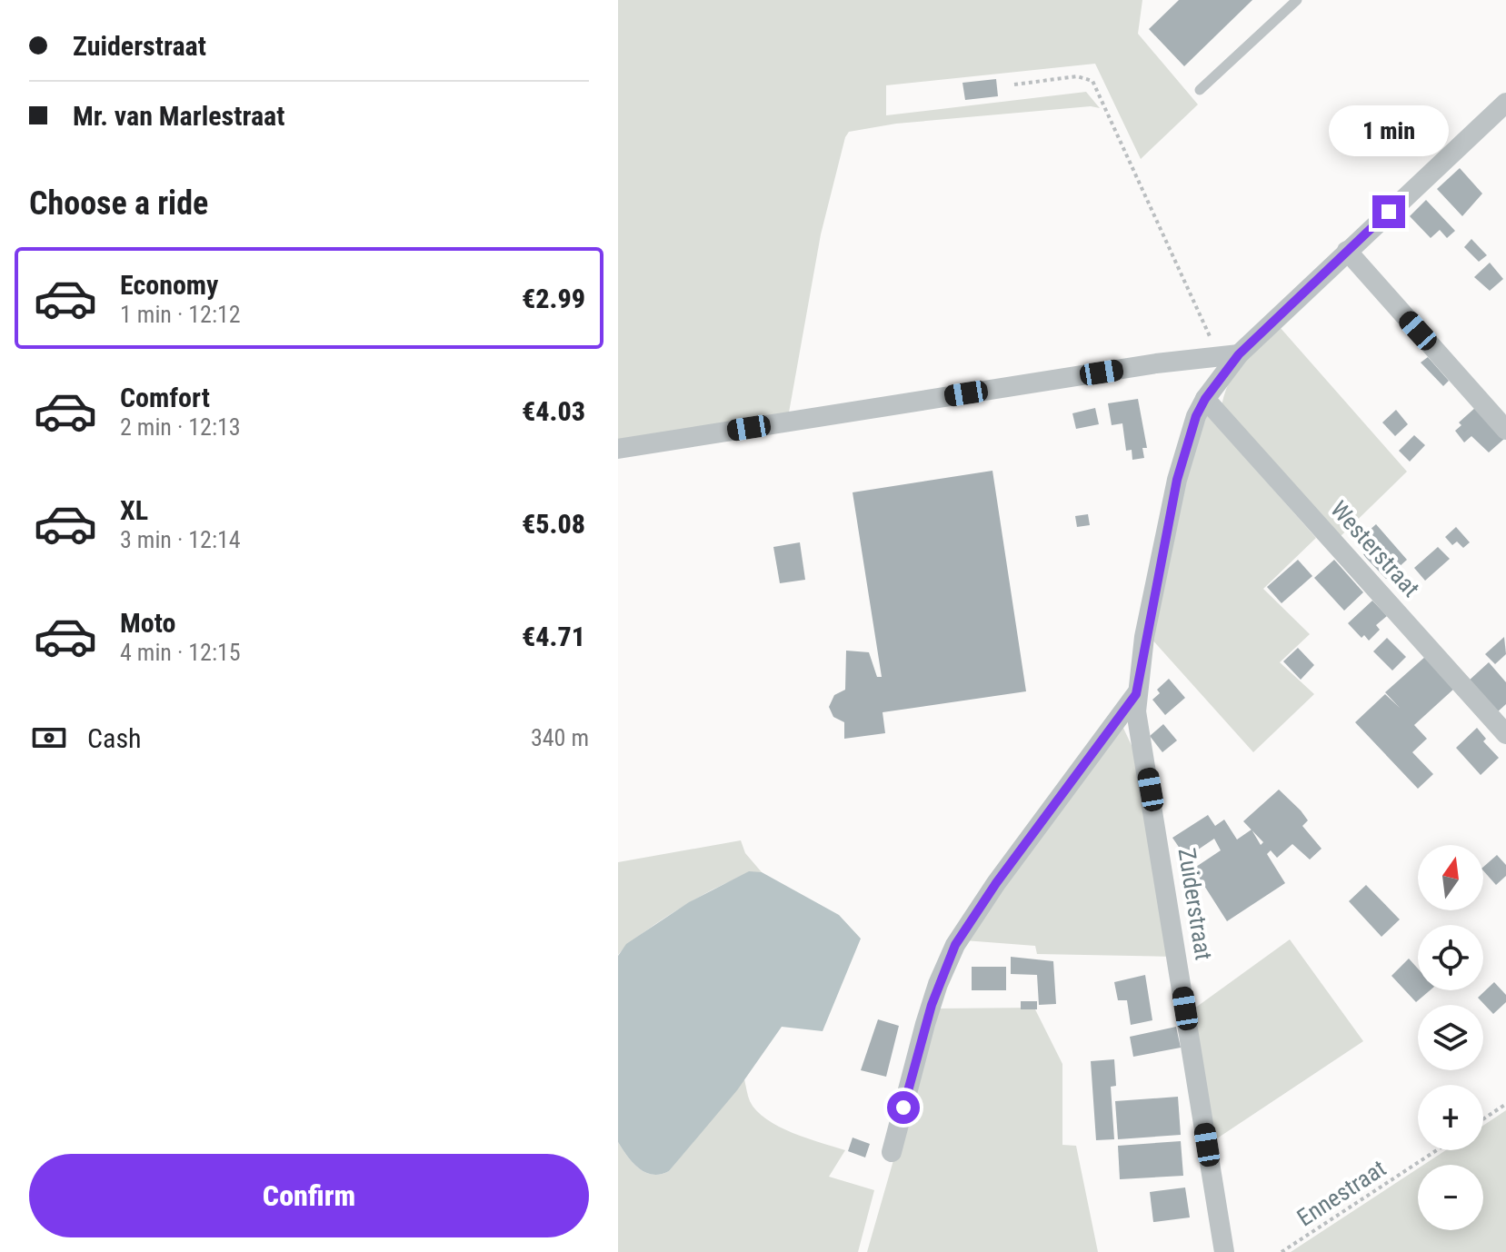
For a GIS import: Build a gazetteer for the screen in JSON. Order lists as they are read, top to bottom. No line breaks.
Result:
{"streets":{"street":["Westerstraat","Zuiderstraat"],"path":["Ennestraat"]},"crossings":[["Westerstraat","Zuiderstraat"]],"north":"top","page":{"banner":["Zuiderstraat","Mr. van Marlestraat"],"bubble":"1 min","heading":"Choose a ride","list":[{"name":"Economy","note":"1 min · 12:12","value":"€2.99"},{"name":"Comfort","note":"2 min · 12:13","value":"€4.03"},{"name":"XL","note":"3 min · 12:14","value":"€5.08"},{"name":"Moto","note":"4 min · 12:15","value":"€4.71"}],"pay":["Cash","340 m"],"map_buttons":["+","−"],"buttons":"Confirm"}}
